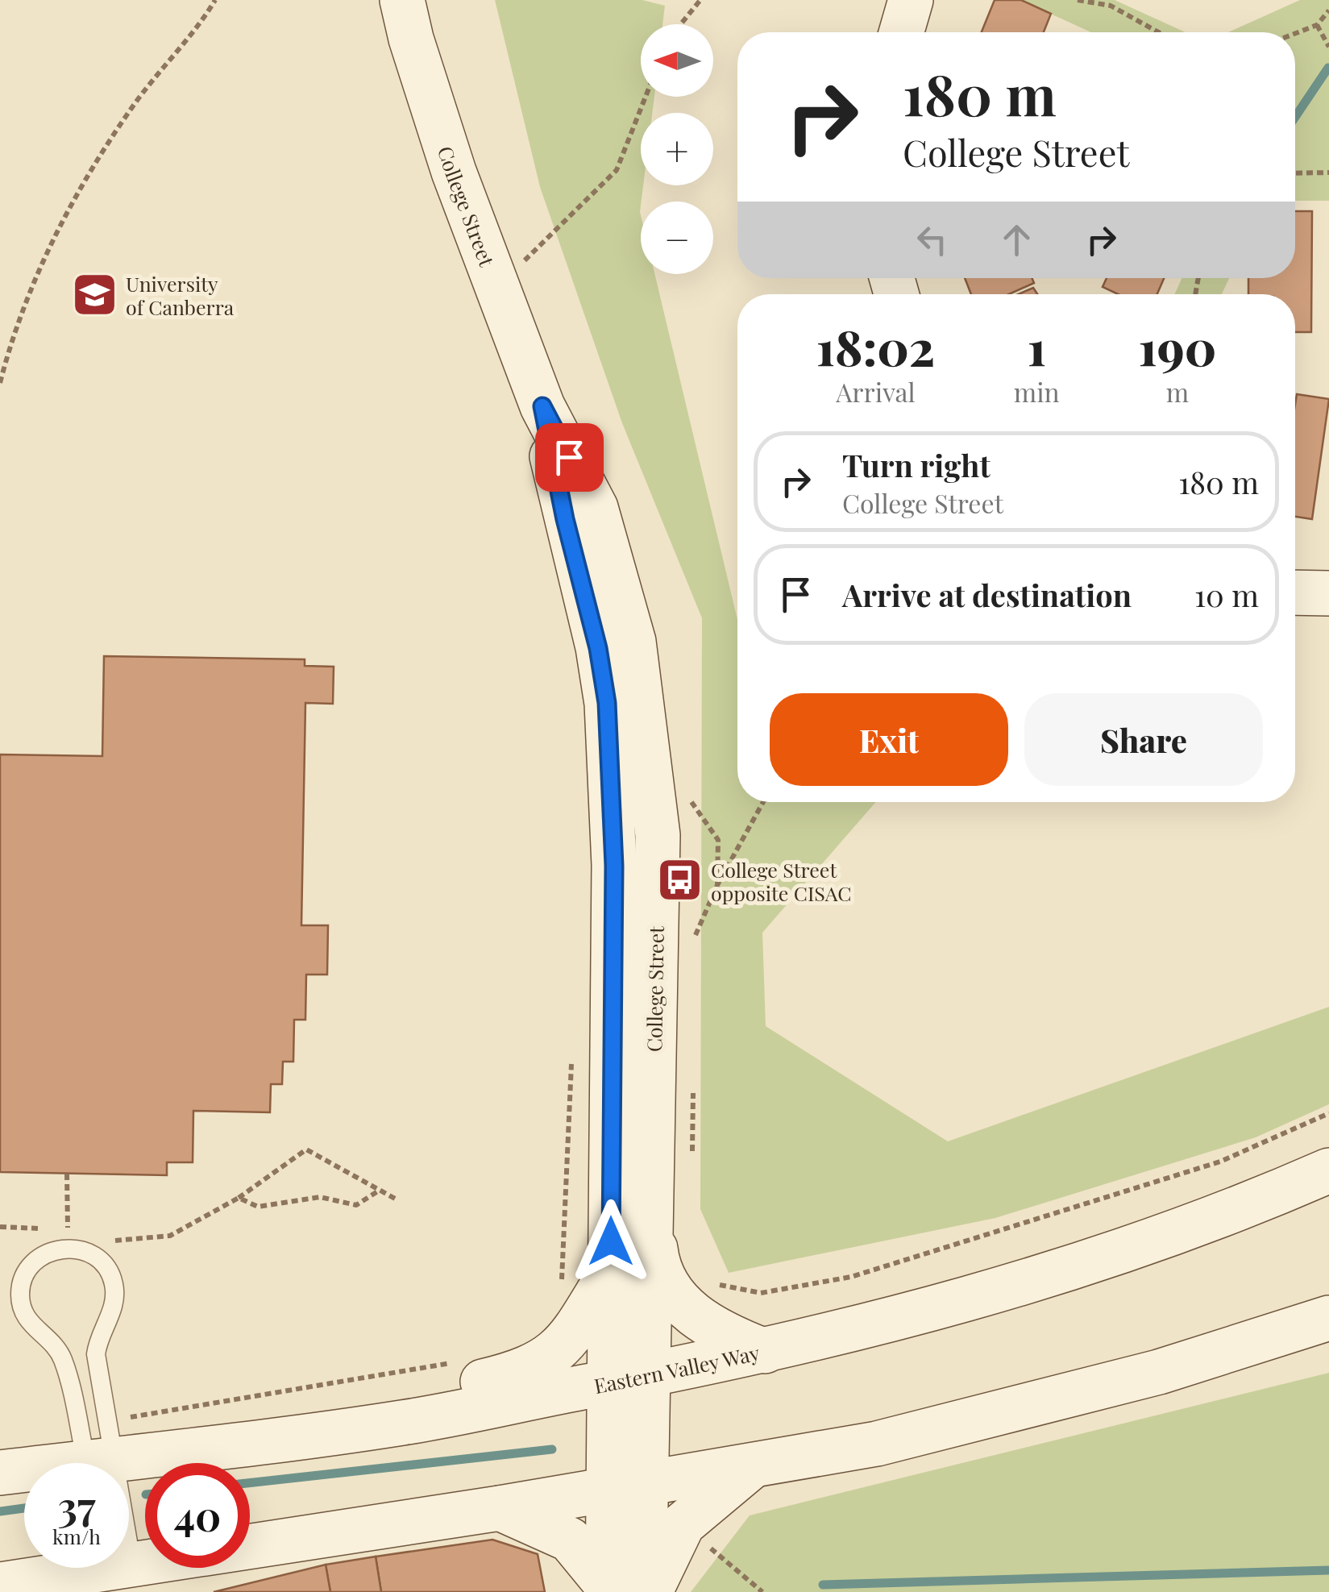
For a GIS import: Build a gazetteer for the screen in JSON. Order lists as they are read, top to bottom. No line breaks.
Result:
{"streets":{"main road":["College Street","Eastern Valley Way"]},"crossings":[["College Street","Eastern Valley Way"]],"places":{"school or university":["University of Canberra"],"bus stop":["College Street opposite CISAC"]},"north":"left","page":{"map_buttons":["+","−"],"turn":["180 m","College Street"],"eta":["18:02","Arrival","1","min","190","m"],"list":[{"name":"Turn right","note":"College Street","value":"180 m"},{"name":"Arrive at destination","value":"10 m"}],"buttons":["Exit","Share"],"speed":"37 km/h","limit":"40"}}
